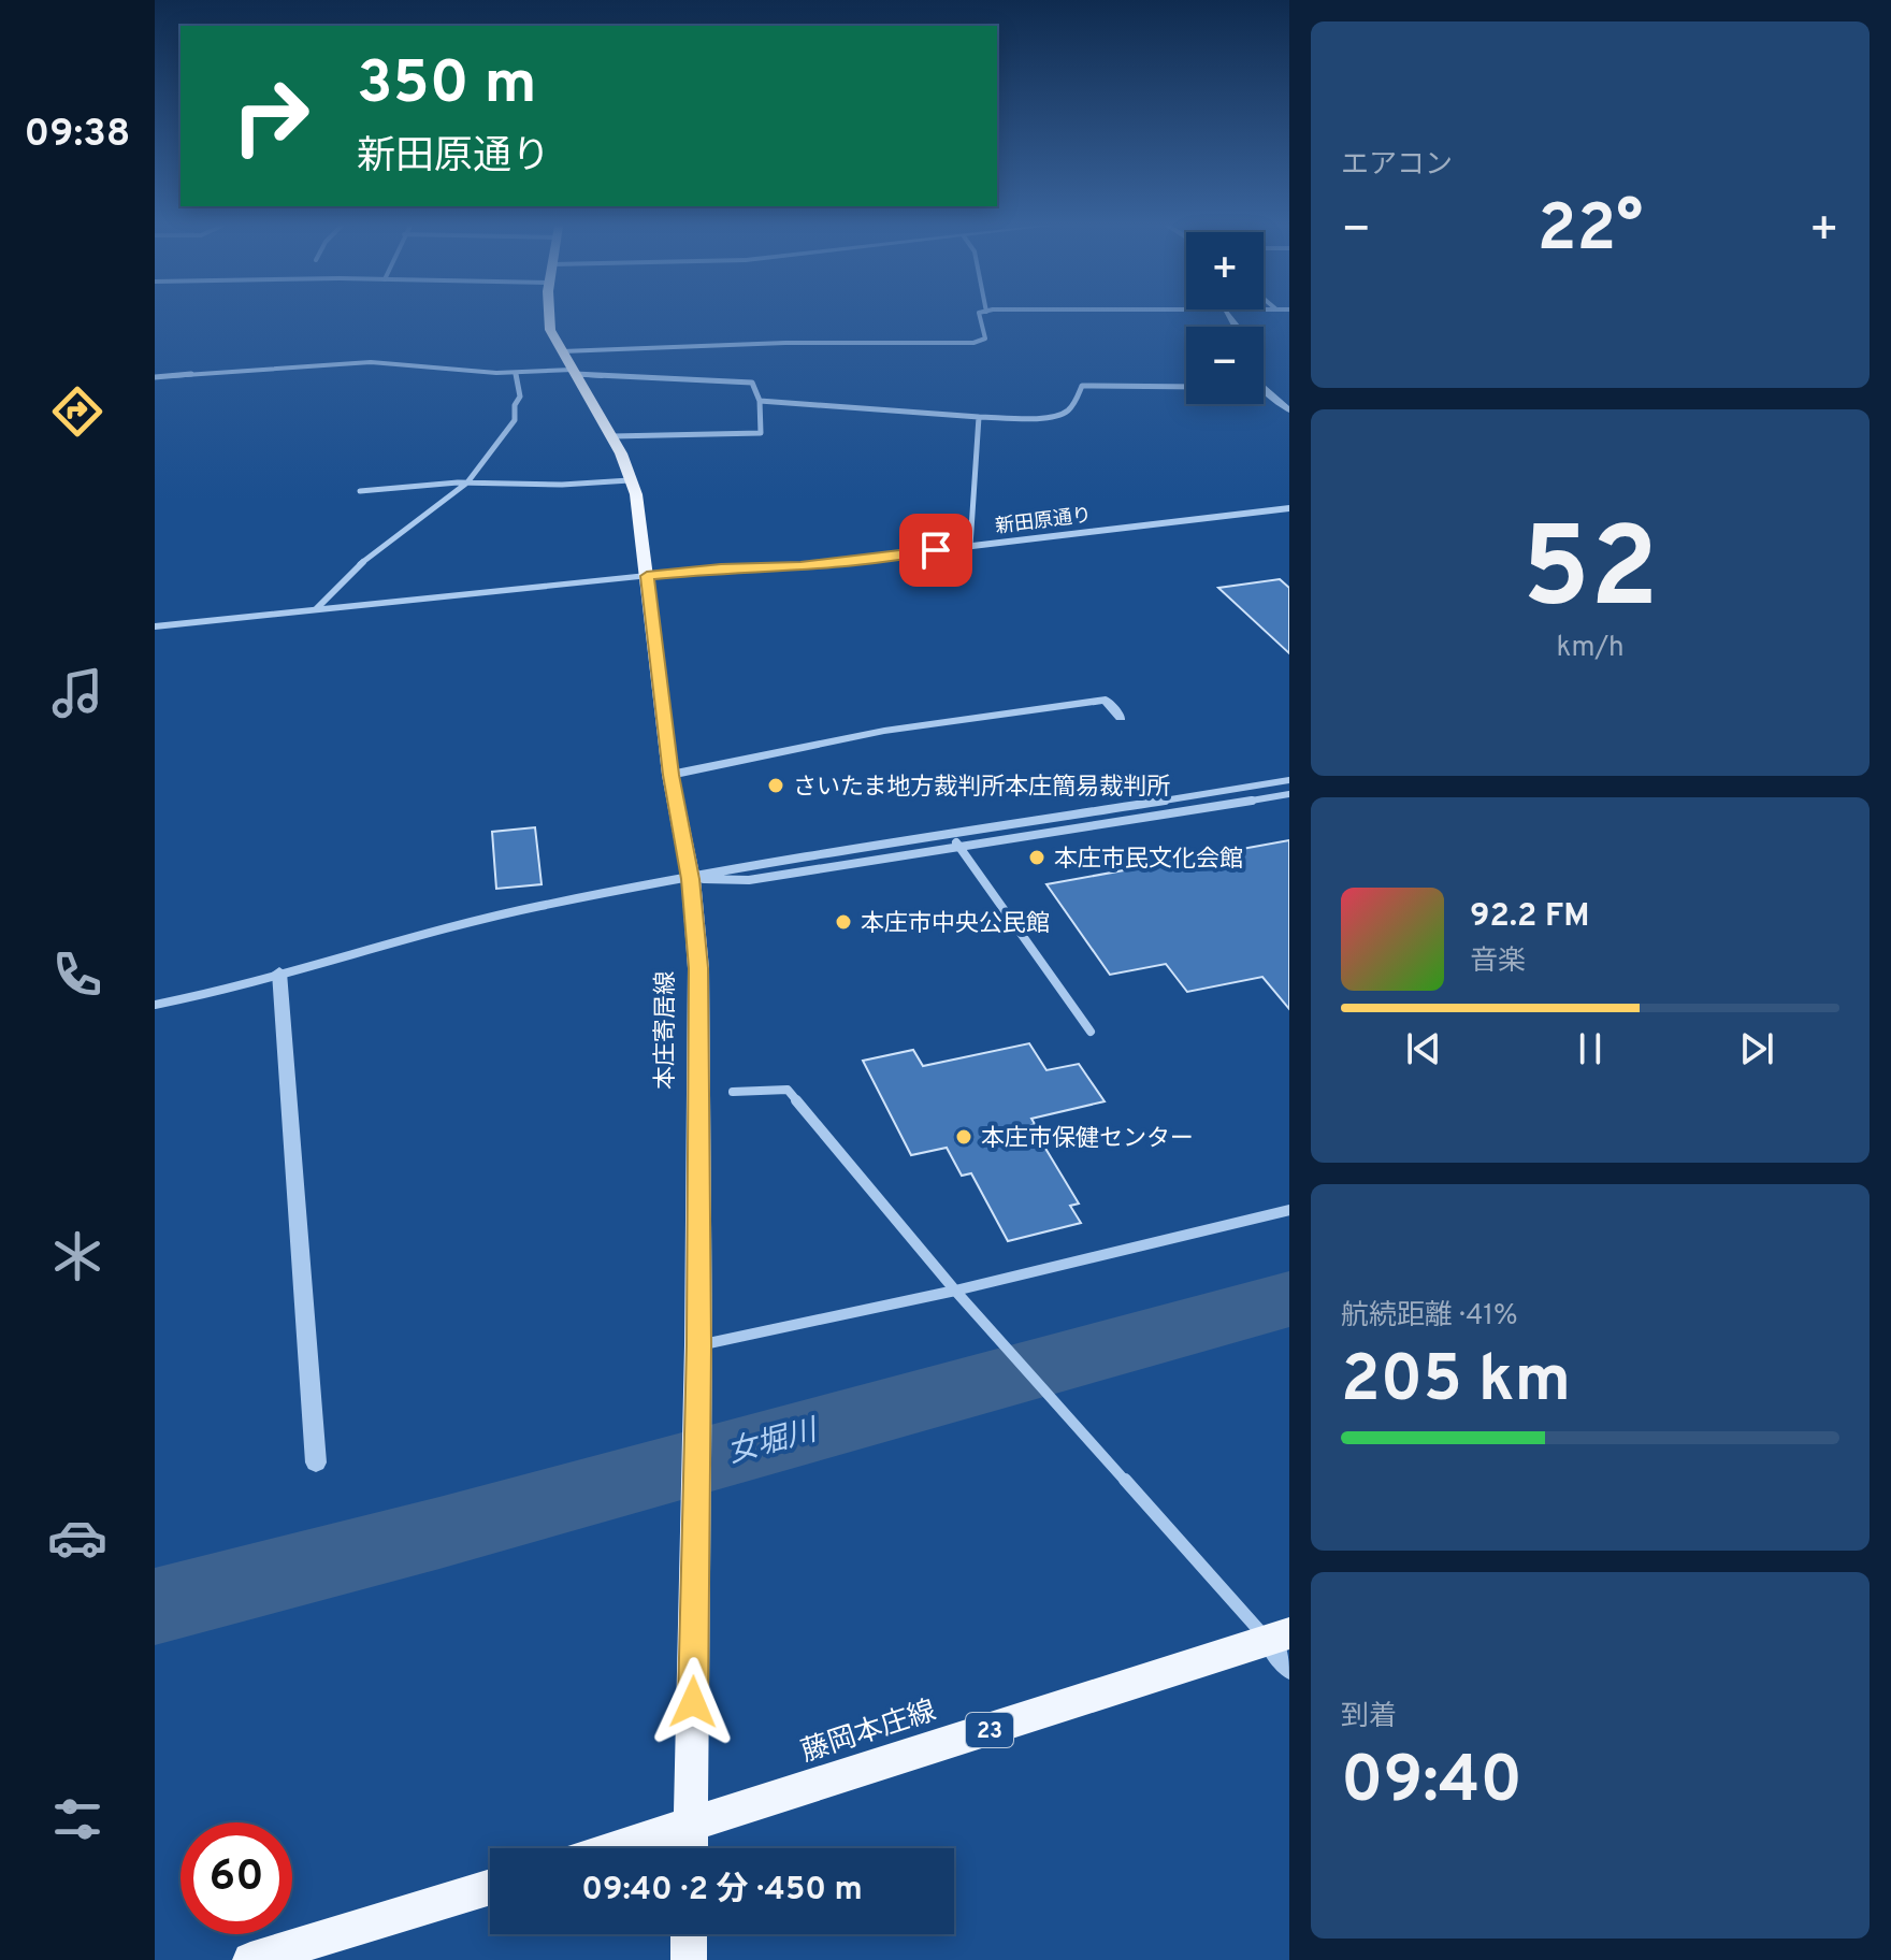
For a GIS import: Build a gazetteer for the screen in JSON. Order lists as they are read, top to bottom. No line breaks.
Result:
{"streets":{"main road":["本庄寄居線","藤岡本庄線","23"],"street":["新田原通り"]},"crossings":[["新田原通り","本庄寄居線"],["本庄寄居線","藤岡本庄線"]],"water":["女堀川"],"places":["さいたま地方裁判所本庄簡易裁判所","本庄市民文化会館","本庄市中央公民館","本庄市保健センター"],"page":{"tabs":"09:38","tile":["エアコン",["52","km/h"],["航続距離 · 41%","205 km"],["到着","09:40"]],"turn":["350 m","新田原通り"],"heat":["−","22°","+"],"map_buttons":["+","−"],"song":["92.2 FM","音楽"],"limit":"60","trip":"09:40 · 2 分 · 450 m"}}
